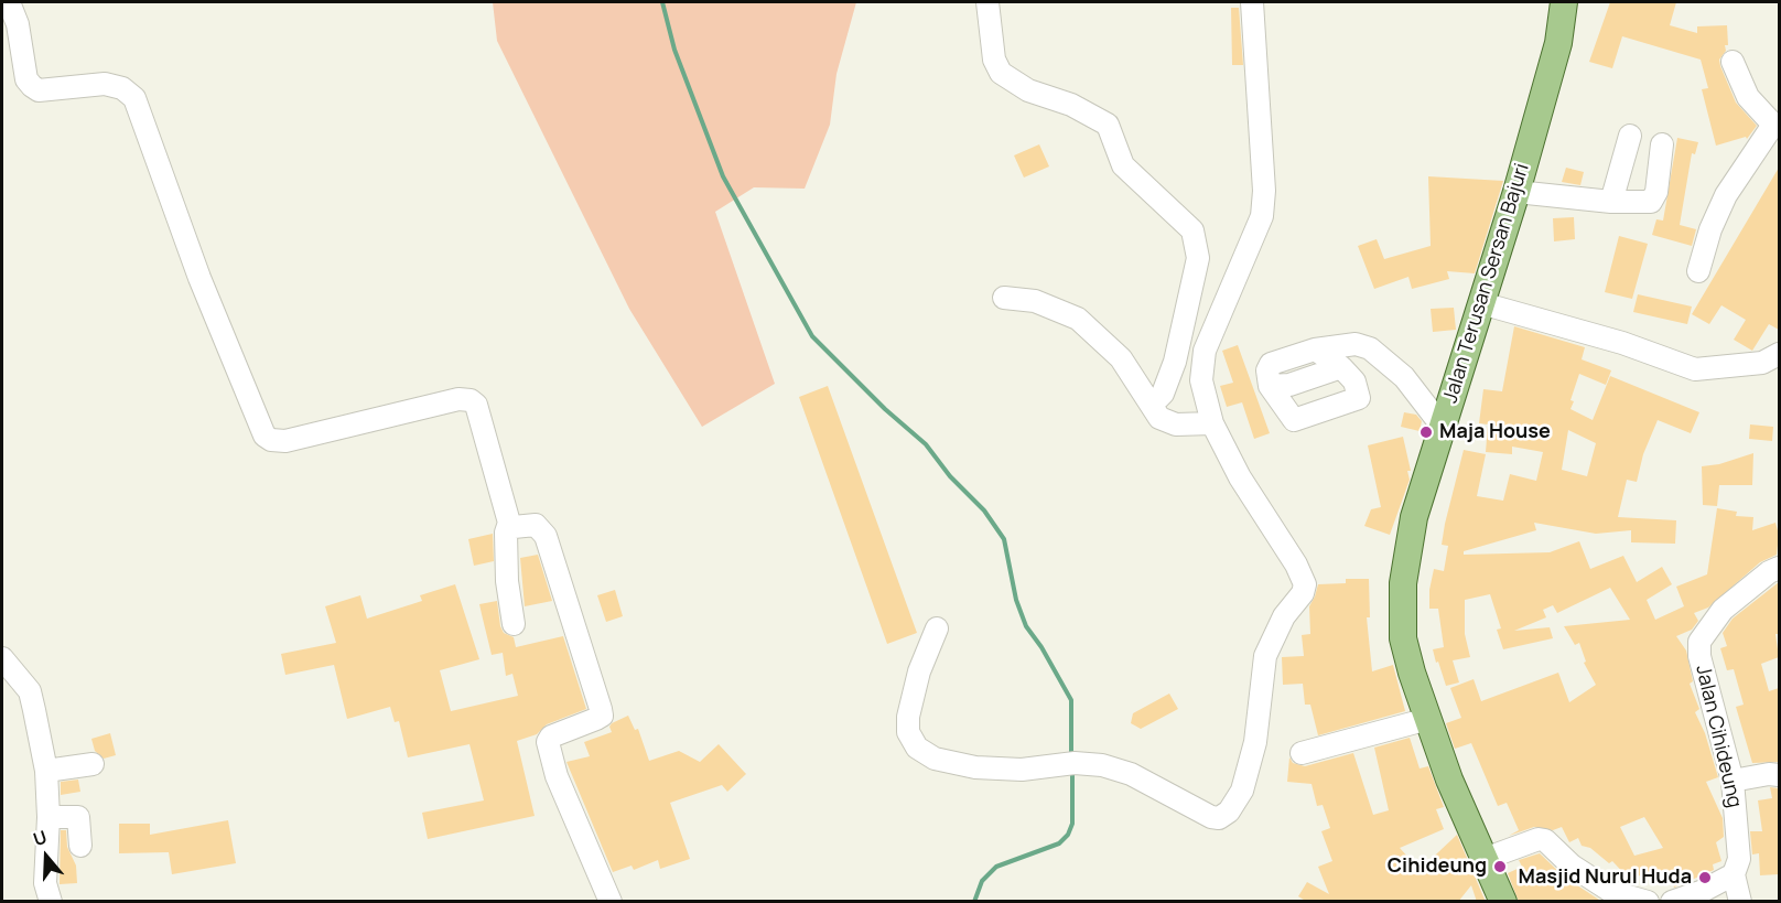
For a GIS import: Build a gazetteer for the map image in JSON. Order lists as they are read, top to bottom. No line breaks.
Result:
{"streets":{"main road":["Jalan Terusan Sersan Bajuri"],"street":["Jalan Cihideung"]},"places":["Maja House","Cihideung","Masjid Nurul Huda"],"north":"top"}
